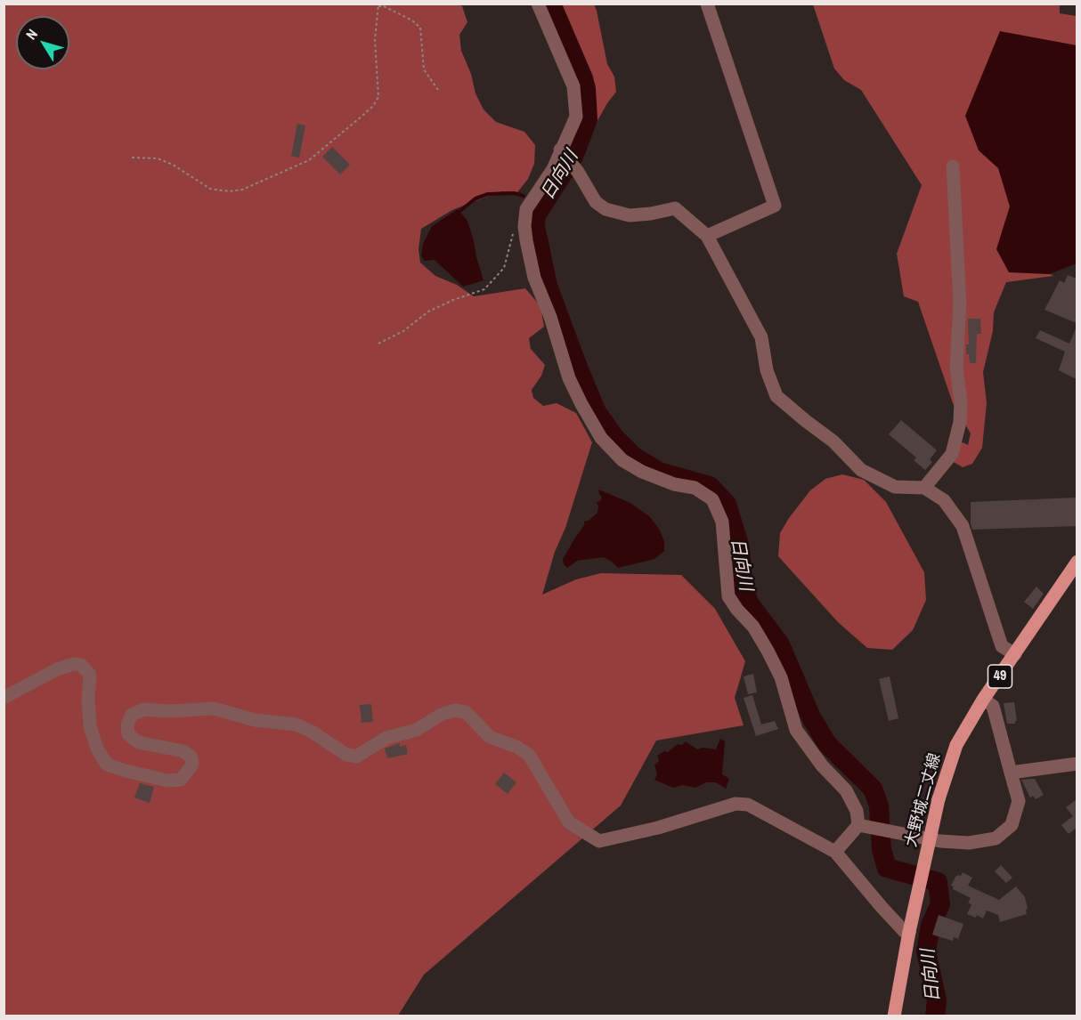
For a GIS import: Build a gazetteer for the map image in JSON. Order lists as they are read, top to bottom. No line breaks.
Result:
{"streets":{"main road":["49","大野城二丈線"]},"water":["日向川"],"north":"top left"}
